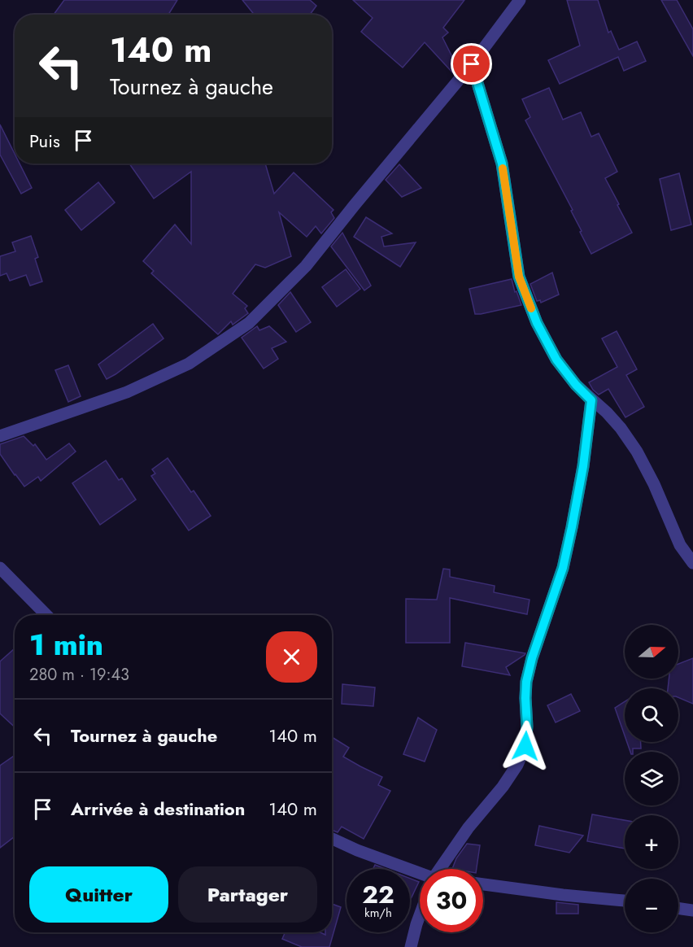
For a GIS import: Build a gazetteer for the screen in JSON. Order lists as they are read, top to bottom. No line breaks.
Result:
{"north":"right","page":{"turn":["140 m","Tournez à gauche"],"then":"Puis","heading":["1 min","280 m · 19:43"],"map_buttons":["+","−"],"list":[{"name":"Tournez à gauche","value":"140 m"},{"name":"Arrivée à destination","value":"140 m"}],"buttons":["Quitter","Partager"],"speed":"22 km/h","limit":"30"}}
